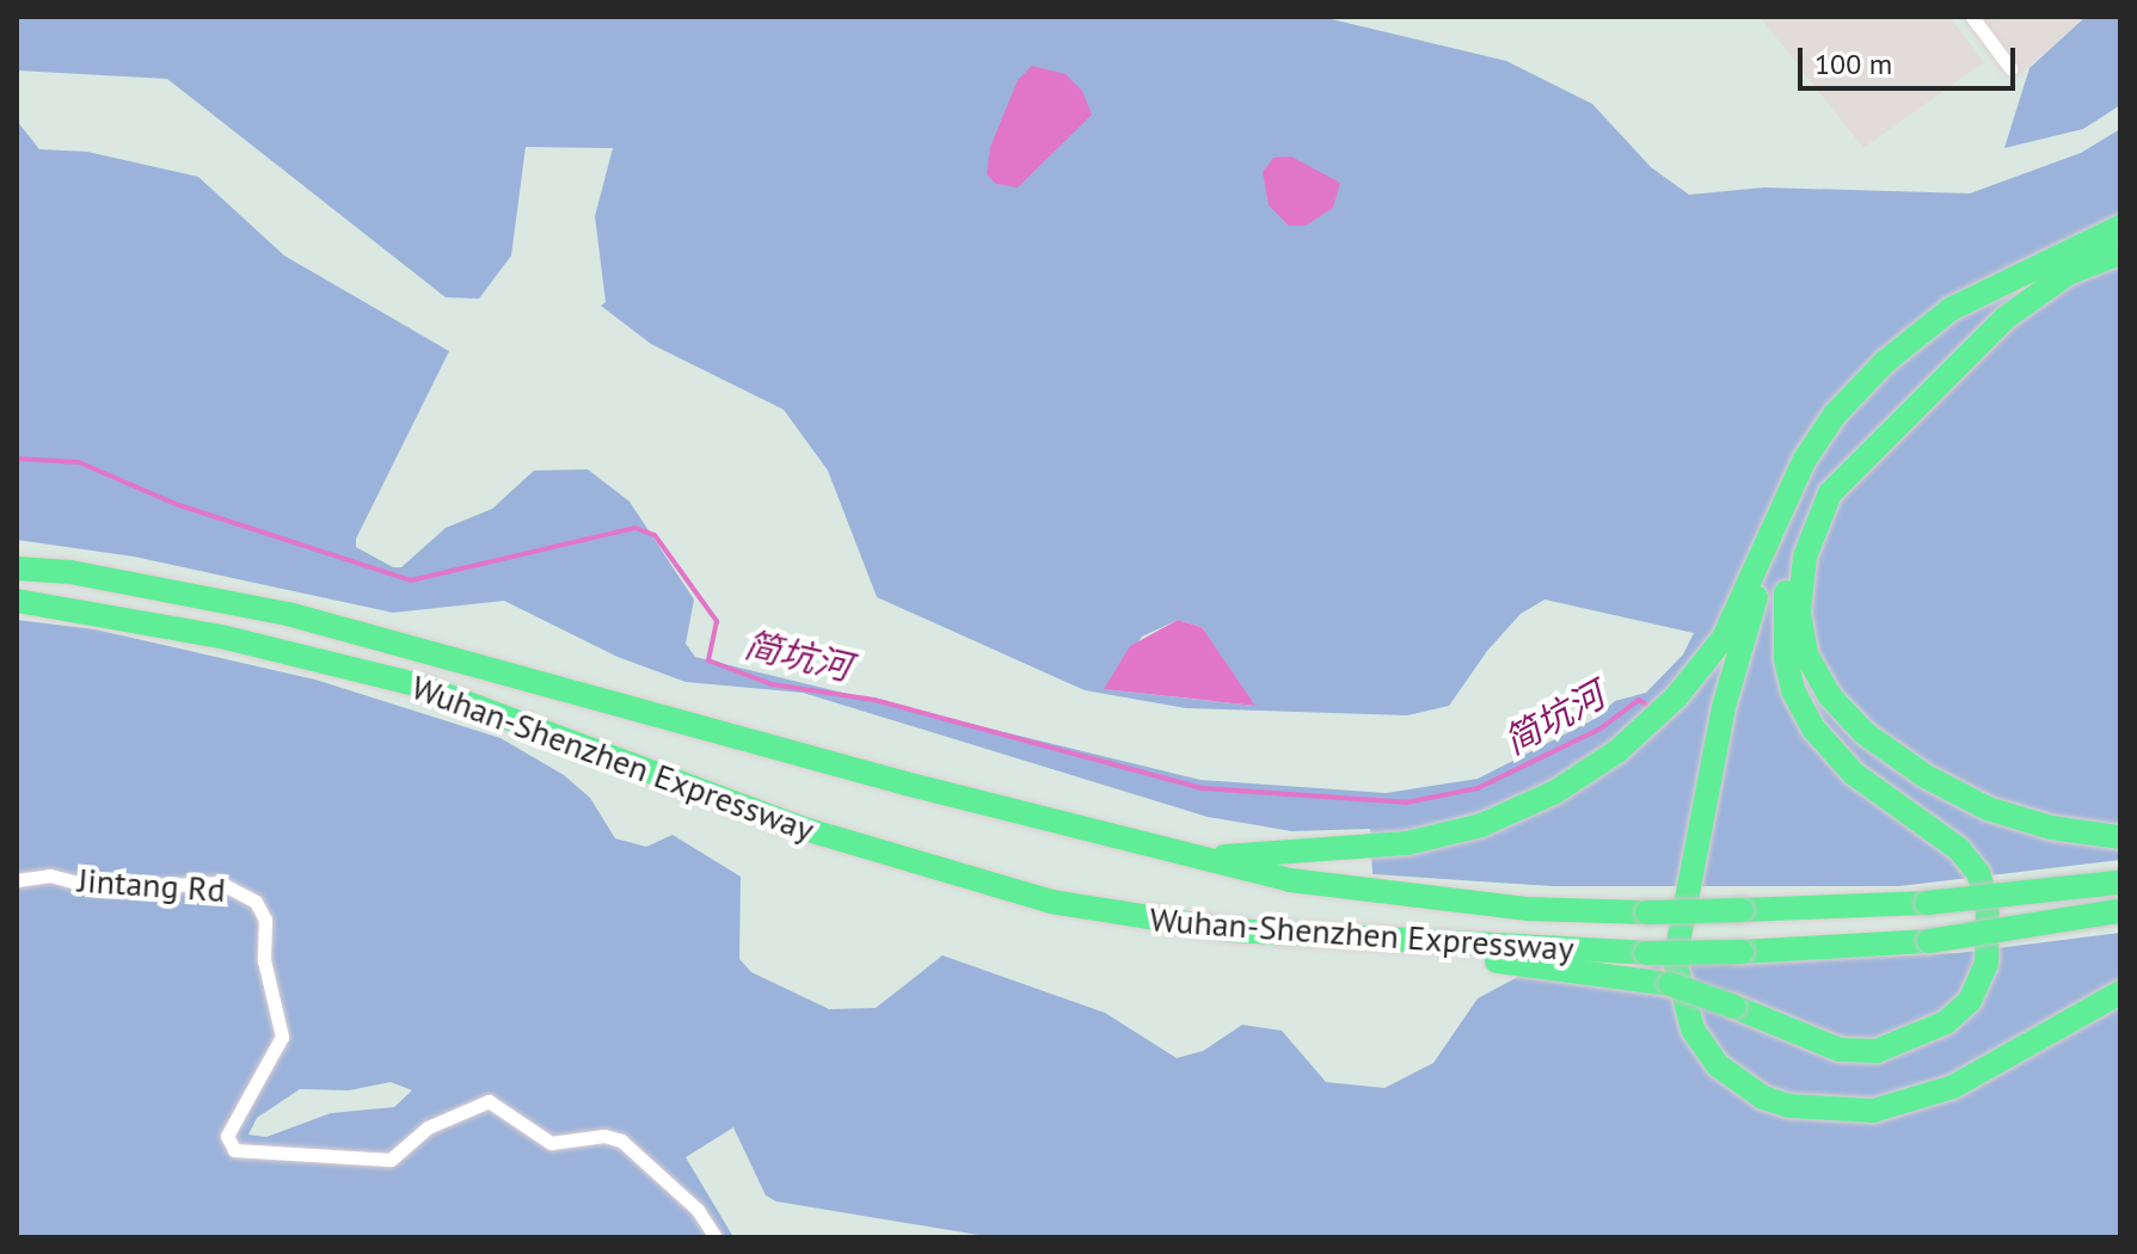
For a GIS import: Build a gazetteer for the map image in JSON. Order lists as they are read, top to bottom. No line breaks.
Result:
{"streets":{"highway":["Wuhan-Shenzhen Expressway"],"street":["Jintang Rd"]},"water":["简坑河"],"scale_bar":"100 m"}
